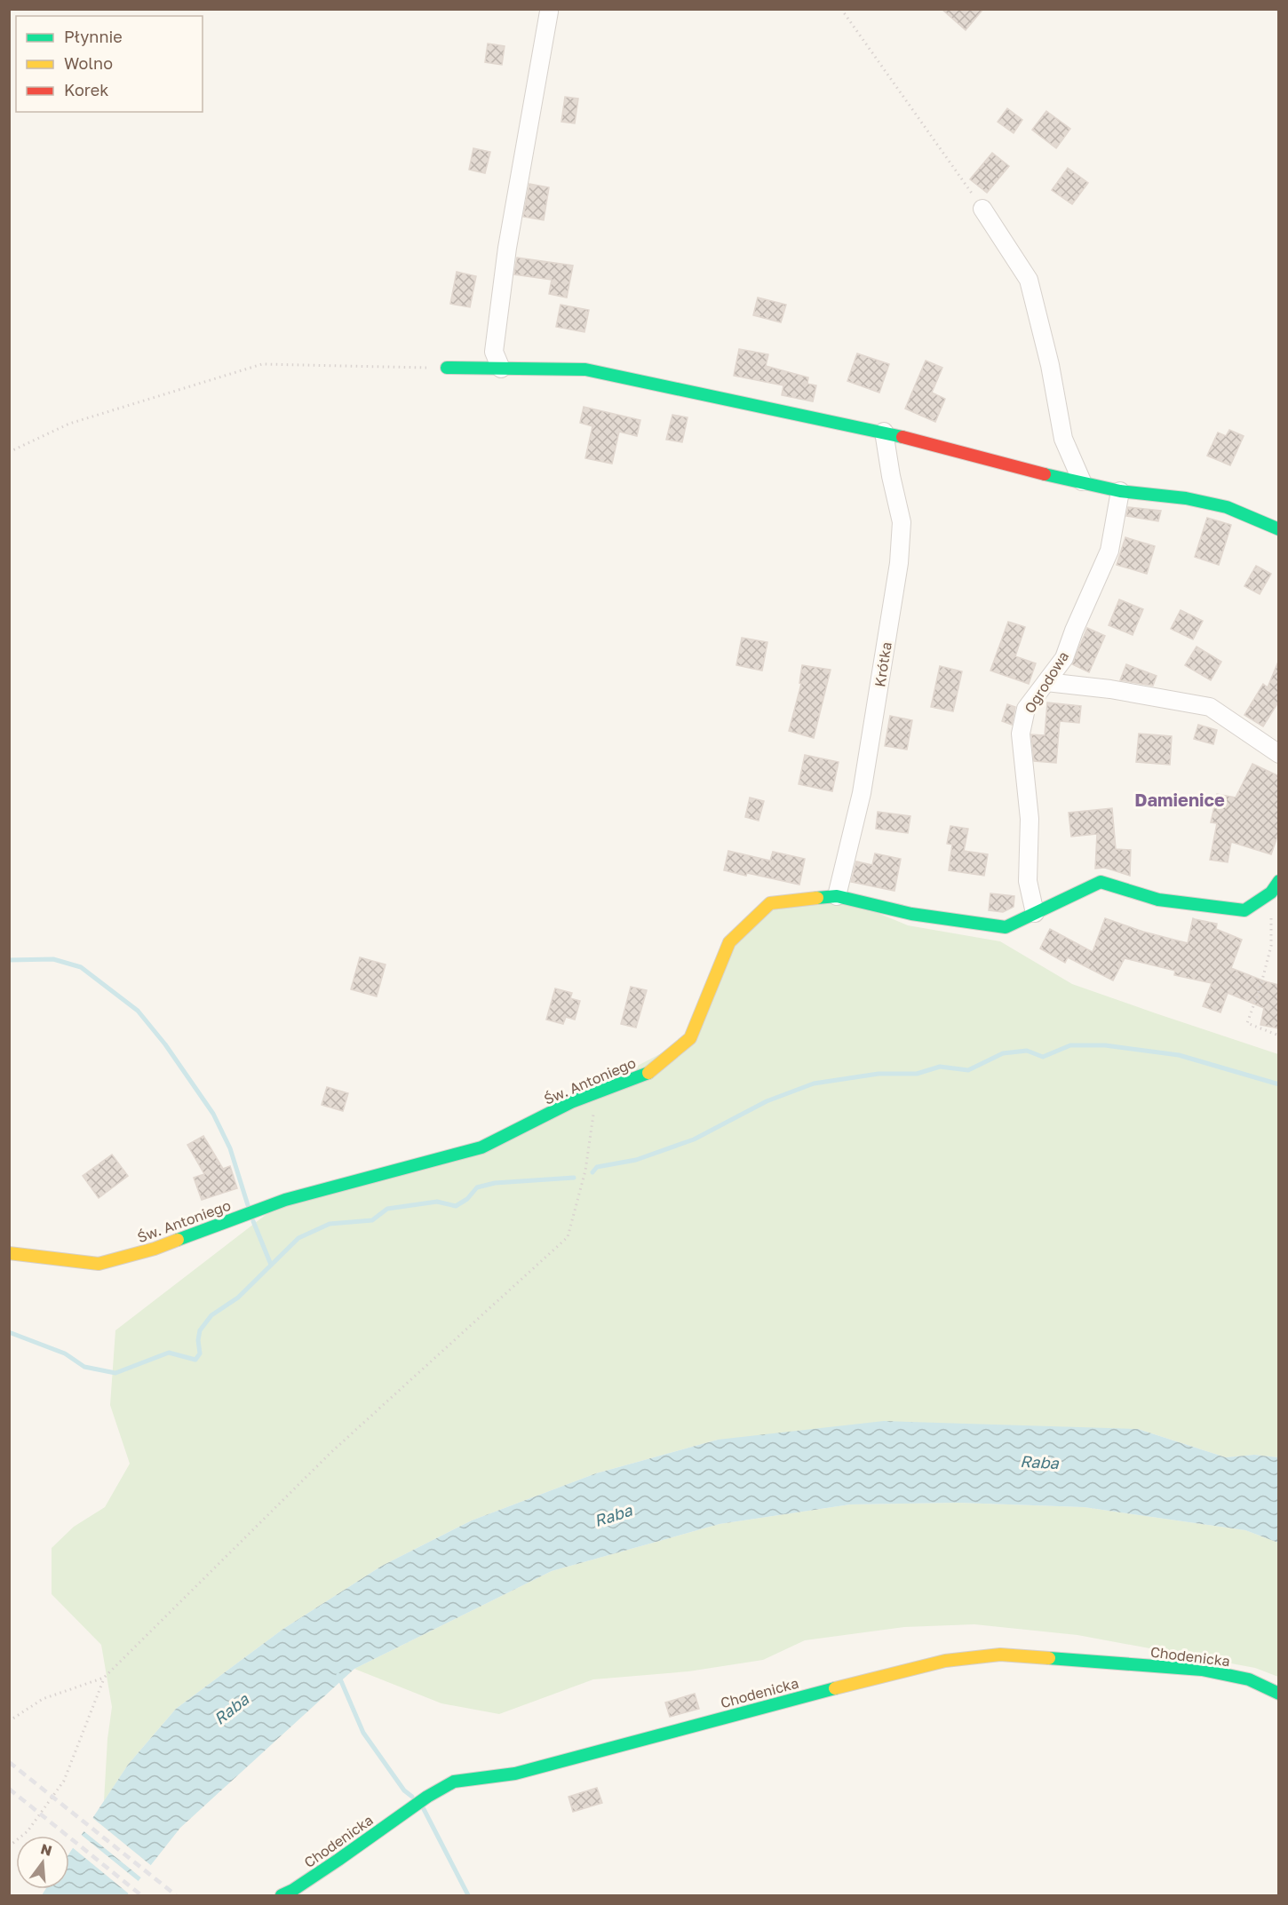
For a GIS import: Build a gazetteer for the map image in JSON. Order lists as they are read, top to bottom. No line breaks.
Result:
{"streets":{"street":["Krótka","Ogrodowa","Św. Antoniego","Chodenicka"]},"crossings":[["Krótka","Św. Antoniego"],["Ogrodowa","Św. Antoniego"]],"districts":["Damienice"],"water":["Raba"],"legend":["Płynnie","Wolno","Korek"],"north":"top"}
